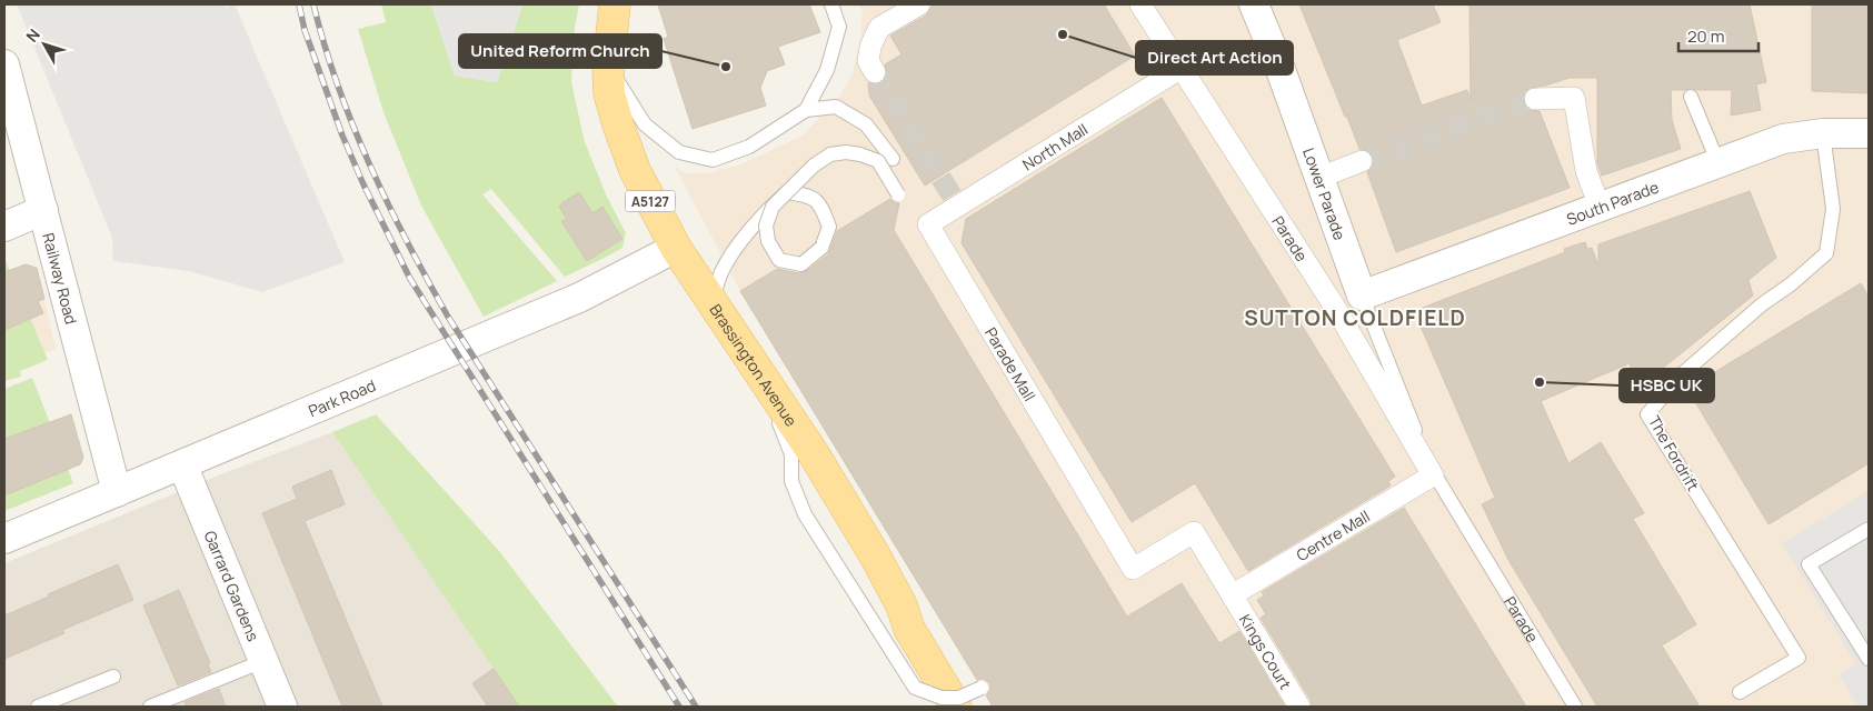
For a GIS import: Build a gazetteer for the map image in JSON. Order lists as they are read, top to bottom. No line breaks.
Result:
{"streets":{"main road":["A5127","Brassington Avenue"],"street":["North Mall","Lower Parade","South Parade","Parade","Railway Road","Parade Mall","Park Road","Centre Mall","Garrard Gardens","Kings Court"],"lane":["The Fordrift"]},"crossings":[["North Mall","Parade"],["North Mall","Parade Mall"],["Lower Parade","South Parade"],["Lower Parade","Parade"],["South Parade","The Fordrift"],["Parade","Centre Mall"],["Railway Road","Park Road"],["Parade Mall","Centre Mall"],["Parade Mall","Kings Court"],["Brassington Avenue","Park Road"],["Park Road","Garrard Gardens"],["Centre Mall","Kings Court"]],"districts":["SUTTON COLDFIELD"],"places":["Direct Art Action","United Reform Church","HSBC UK"],"scale_bar":"20 m","north":"top left"}
